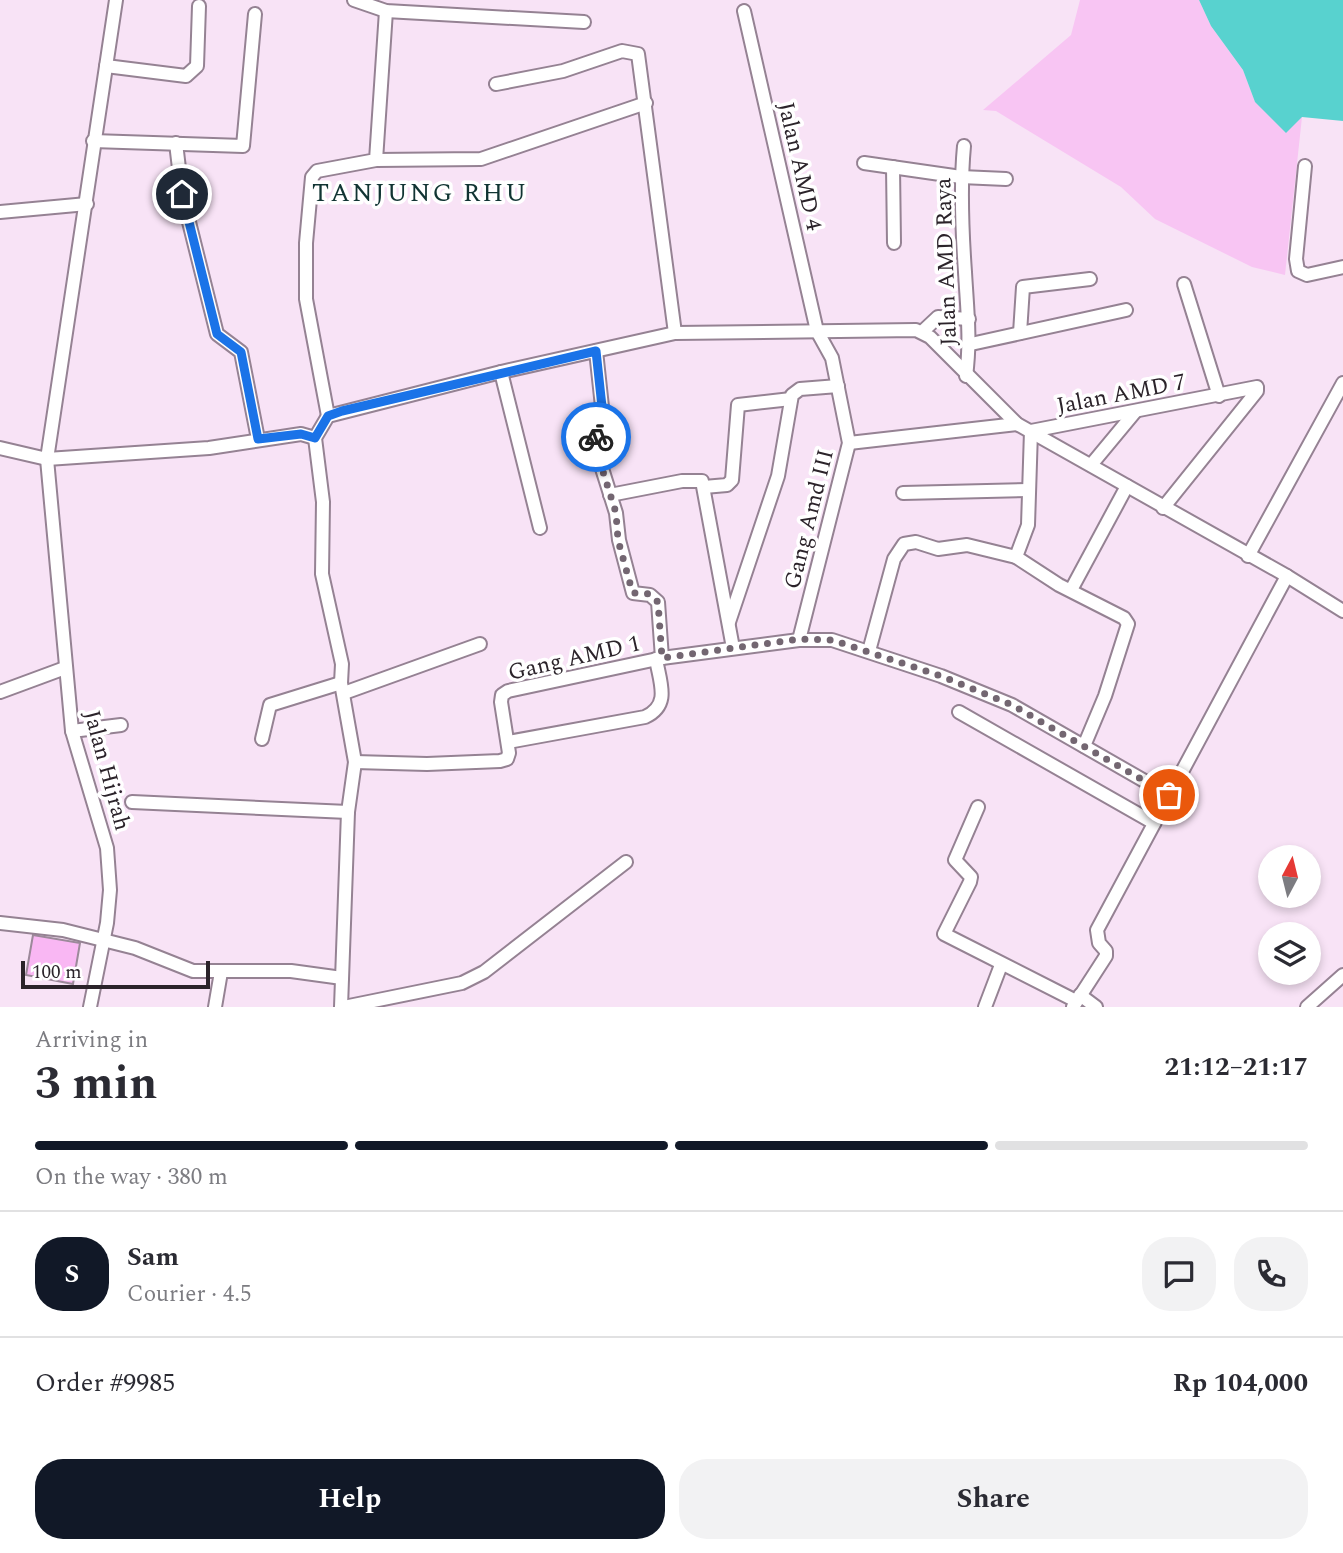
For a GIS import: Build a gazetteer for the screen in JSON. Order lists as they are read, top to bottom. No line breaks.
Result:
{"streets":{"street":["Jalan AMD 4","Jalan AMD Raya","Jalan AMD 7","Gang Amd III","Gang AMD 1","Jalan Hijrah"]},"crossings":[["Jalan AMD 4","Gang Amd III"],["Gang Amd III","Gang AMD 1"]],"districts":["TANJUNG RHU"],"scale_bar":"100 m","north":"top","page":{"scale":"100 m","heading":["3 min","Arriving in","21:12–21:17"],"panel":["Sam","Courier · 4.5","Order #9985","Rp 104,000"],"bar":"On the way · 380 m","round":"S","buttons":["Help","Share"]}}
